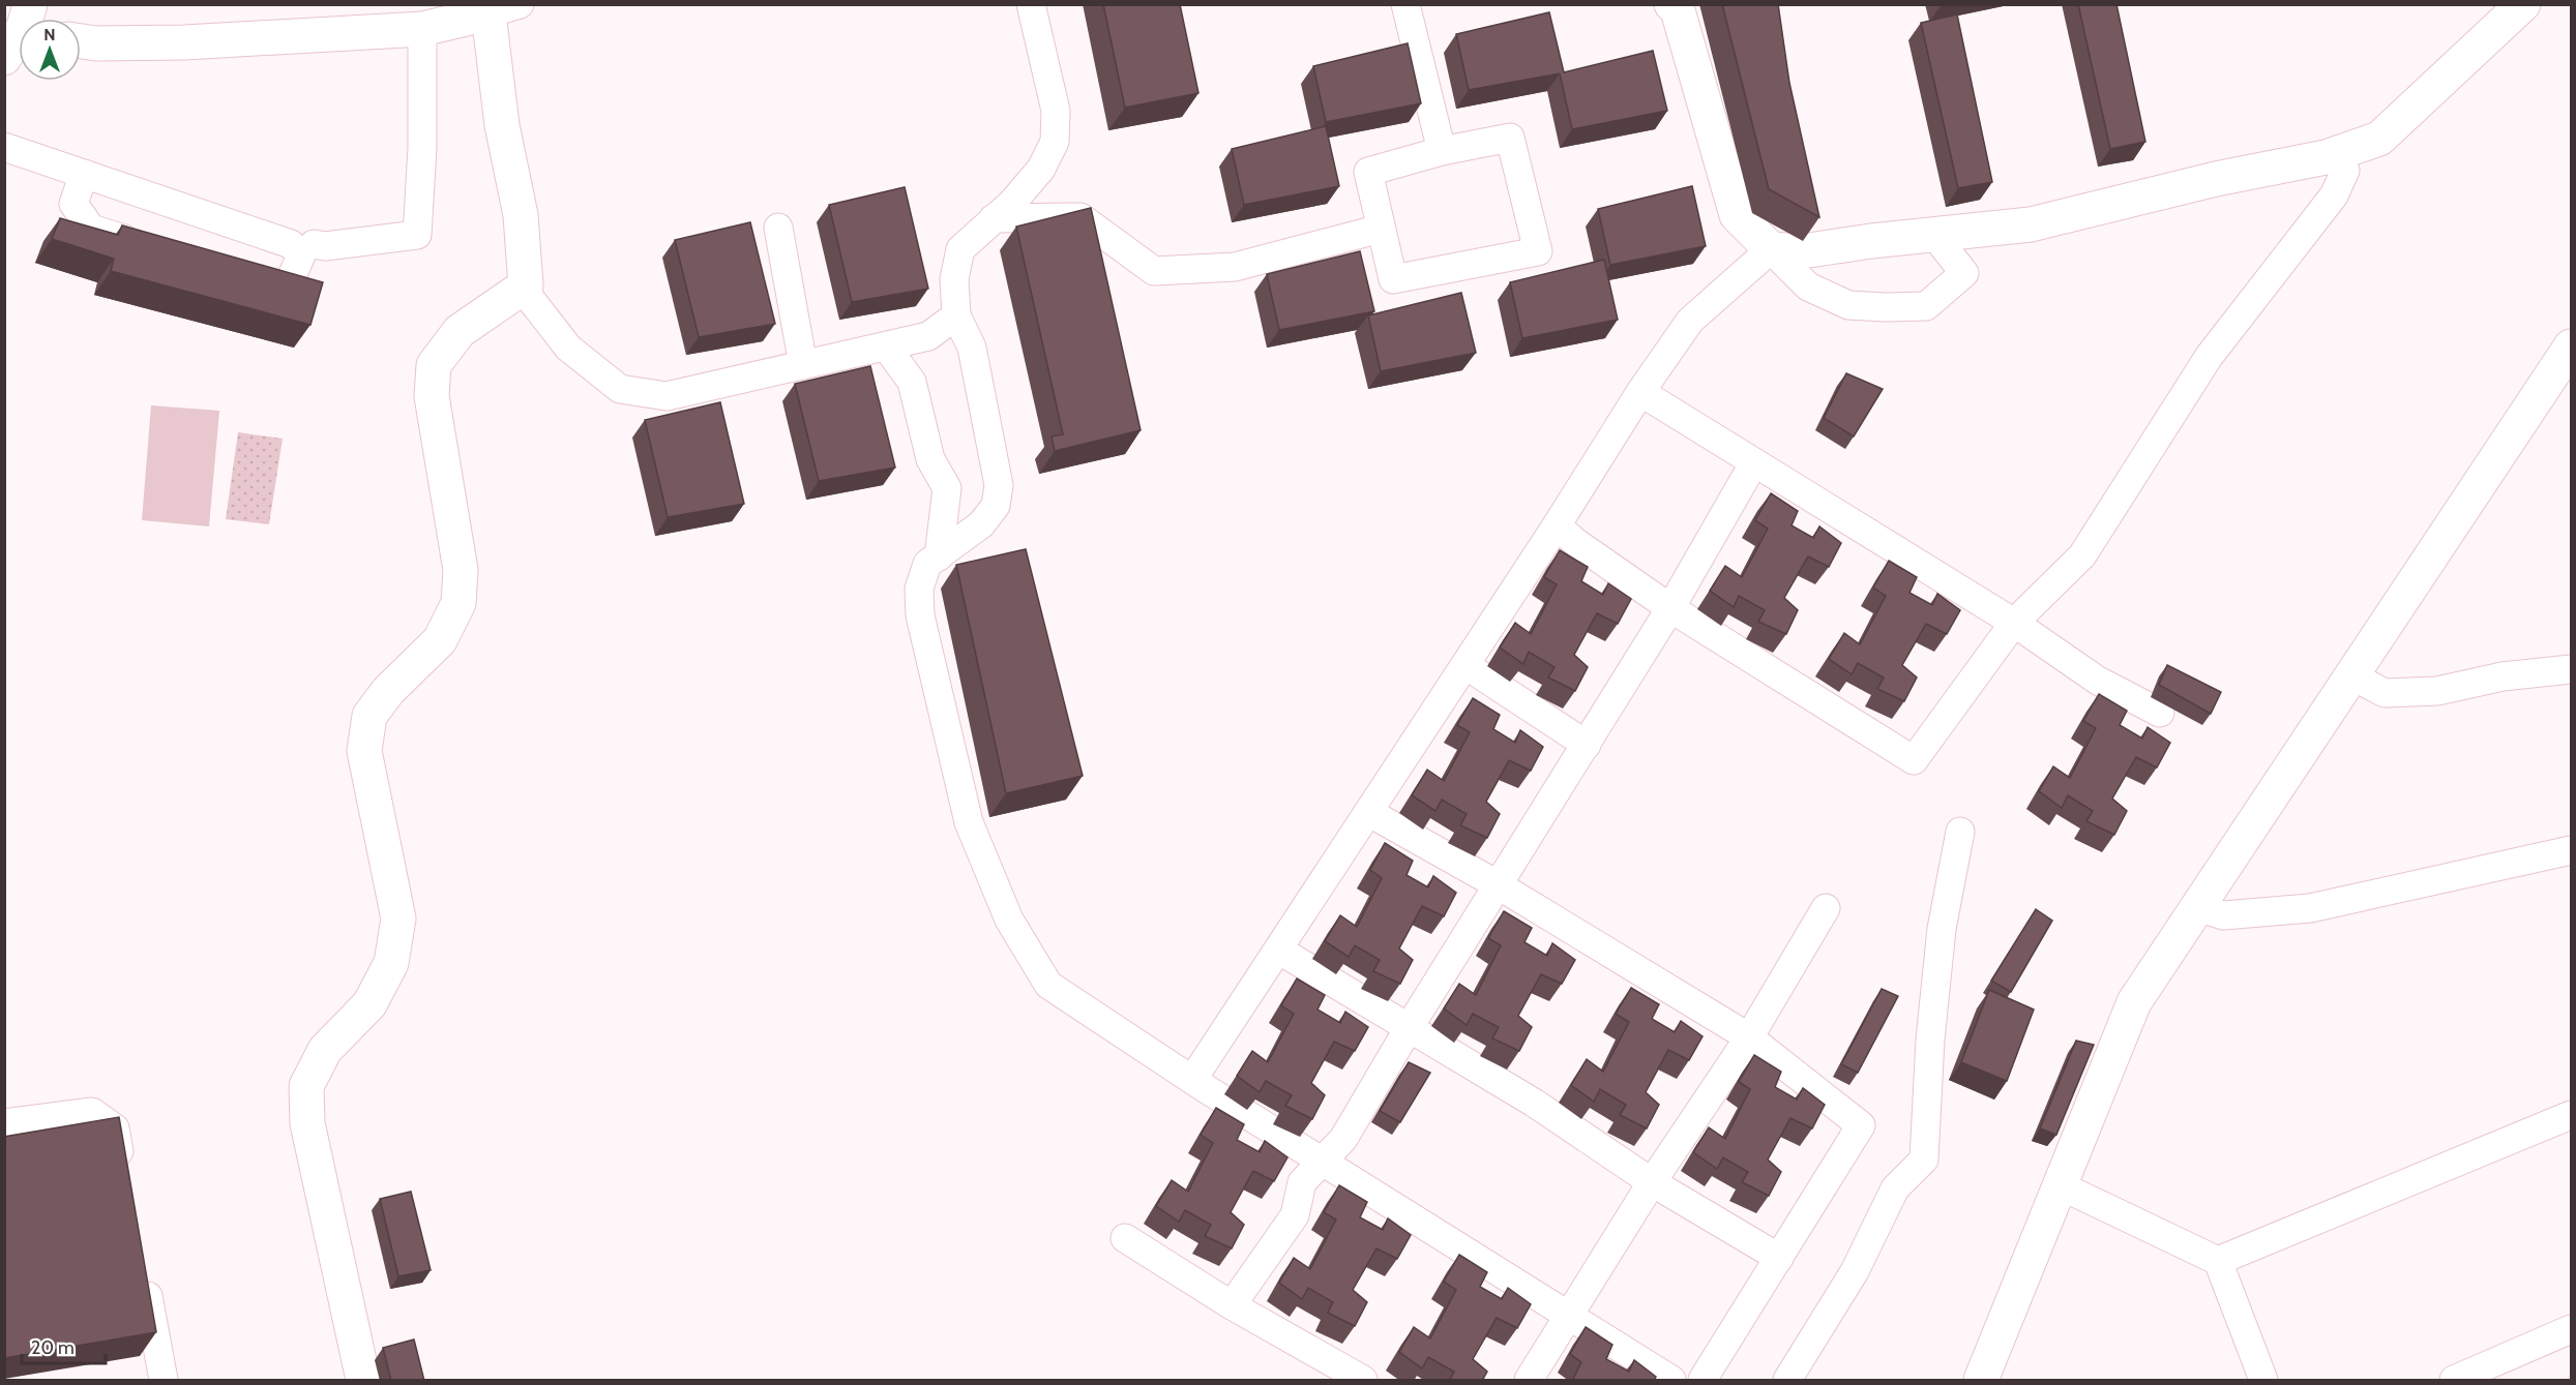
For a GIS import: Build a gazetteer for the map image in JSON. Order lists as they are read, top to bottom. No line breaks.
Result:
{"scale_bar":"20 m","north":"top"}
